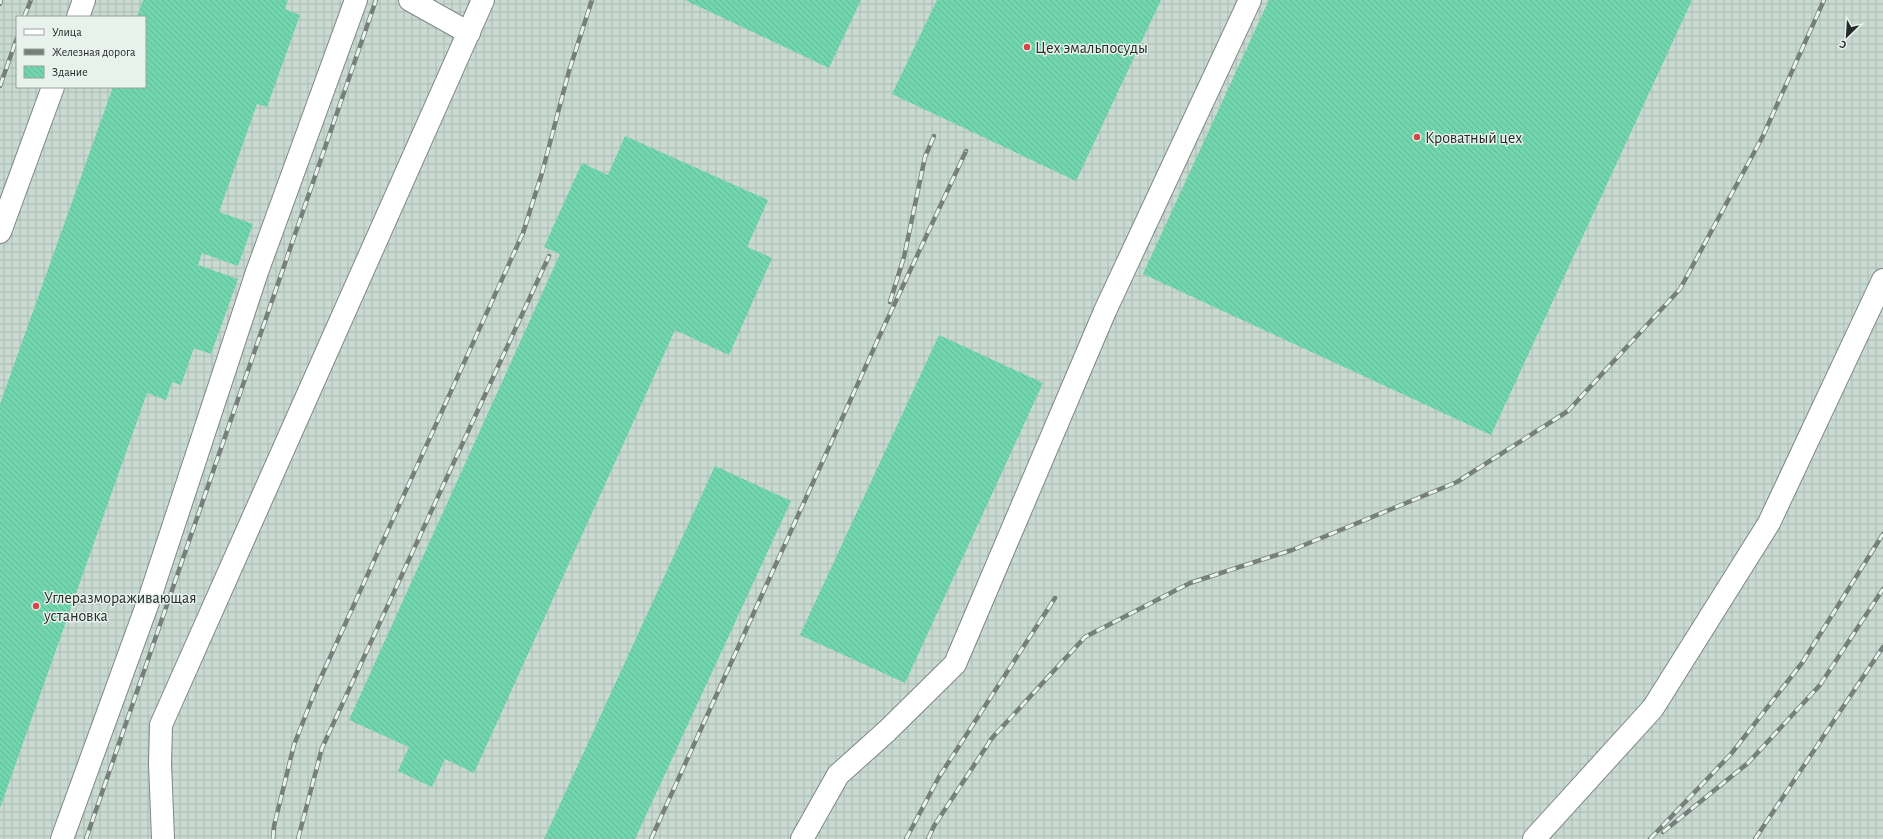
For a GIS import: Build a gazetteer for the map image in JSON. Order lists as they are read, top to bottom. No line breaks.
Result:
{"places":["Цех эмальпосуды","Кроватный цех","Углеразмораживающая установка"],"legend":["Улица","Железная дорога","Здание"],"north":"bottom left"}
